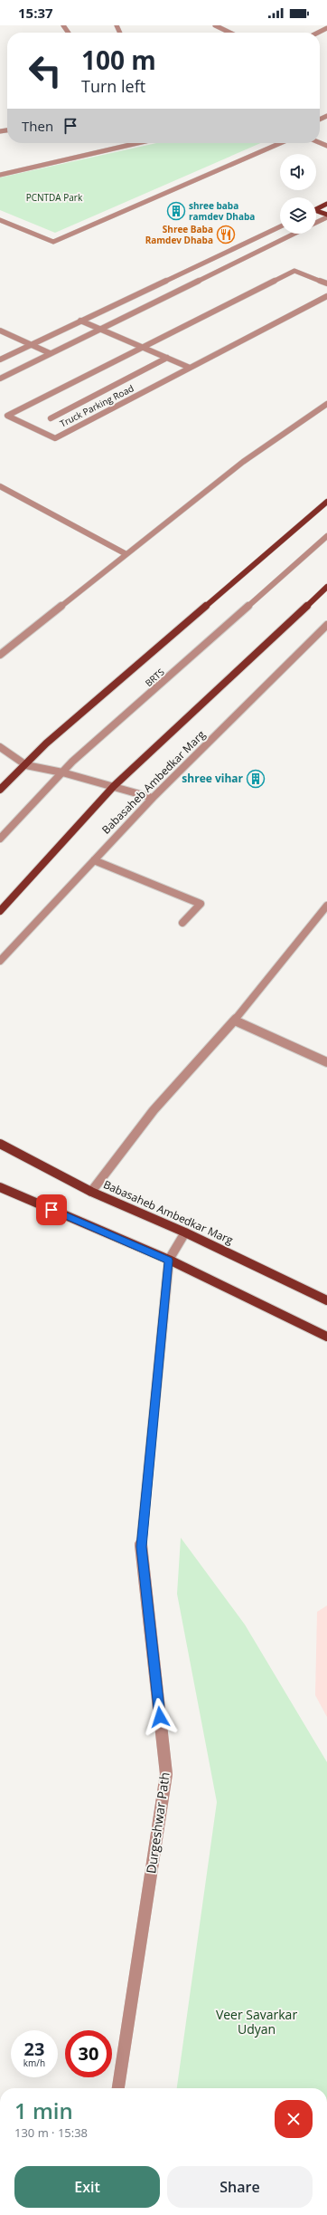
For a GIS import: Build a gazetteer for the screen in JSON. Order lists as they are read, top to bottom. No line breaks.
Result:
{"streets":{"main road":["Babasaheb Ambedkar Marg"],"street":["Truck Parking Road","BRTS","Durgeshwar Path"]},"crossings":[["Babasaheb Ambedkar Marg","Durgeshwar Path"]],"parks":["PCNTDA Park","Veer Savarkar Udyan"],"places":{"building":["shree baba ramdev Dhaba","shree vihar"],"restaurant":["Shree Baba Ramdev Dhaba"]},"page":{"status":"15:37","turn":["100 m","Turn left"],"then":"Then","speed":"23 km/h","limit":"30","heading":["1 min","130 m · 15:38"],"buttons":["Exit","Share"]}}
